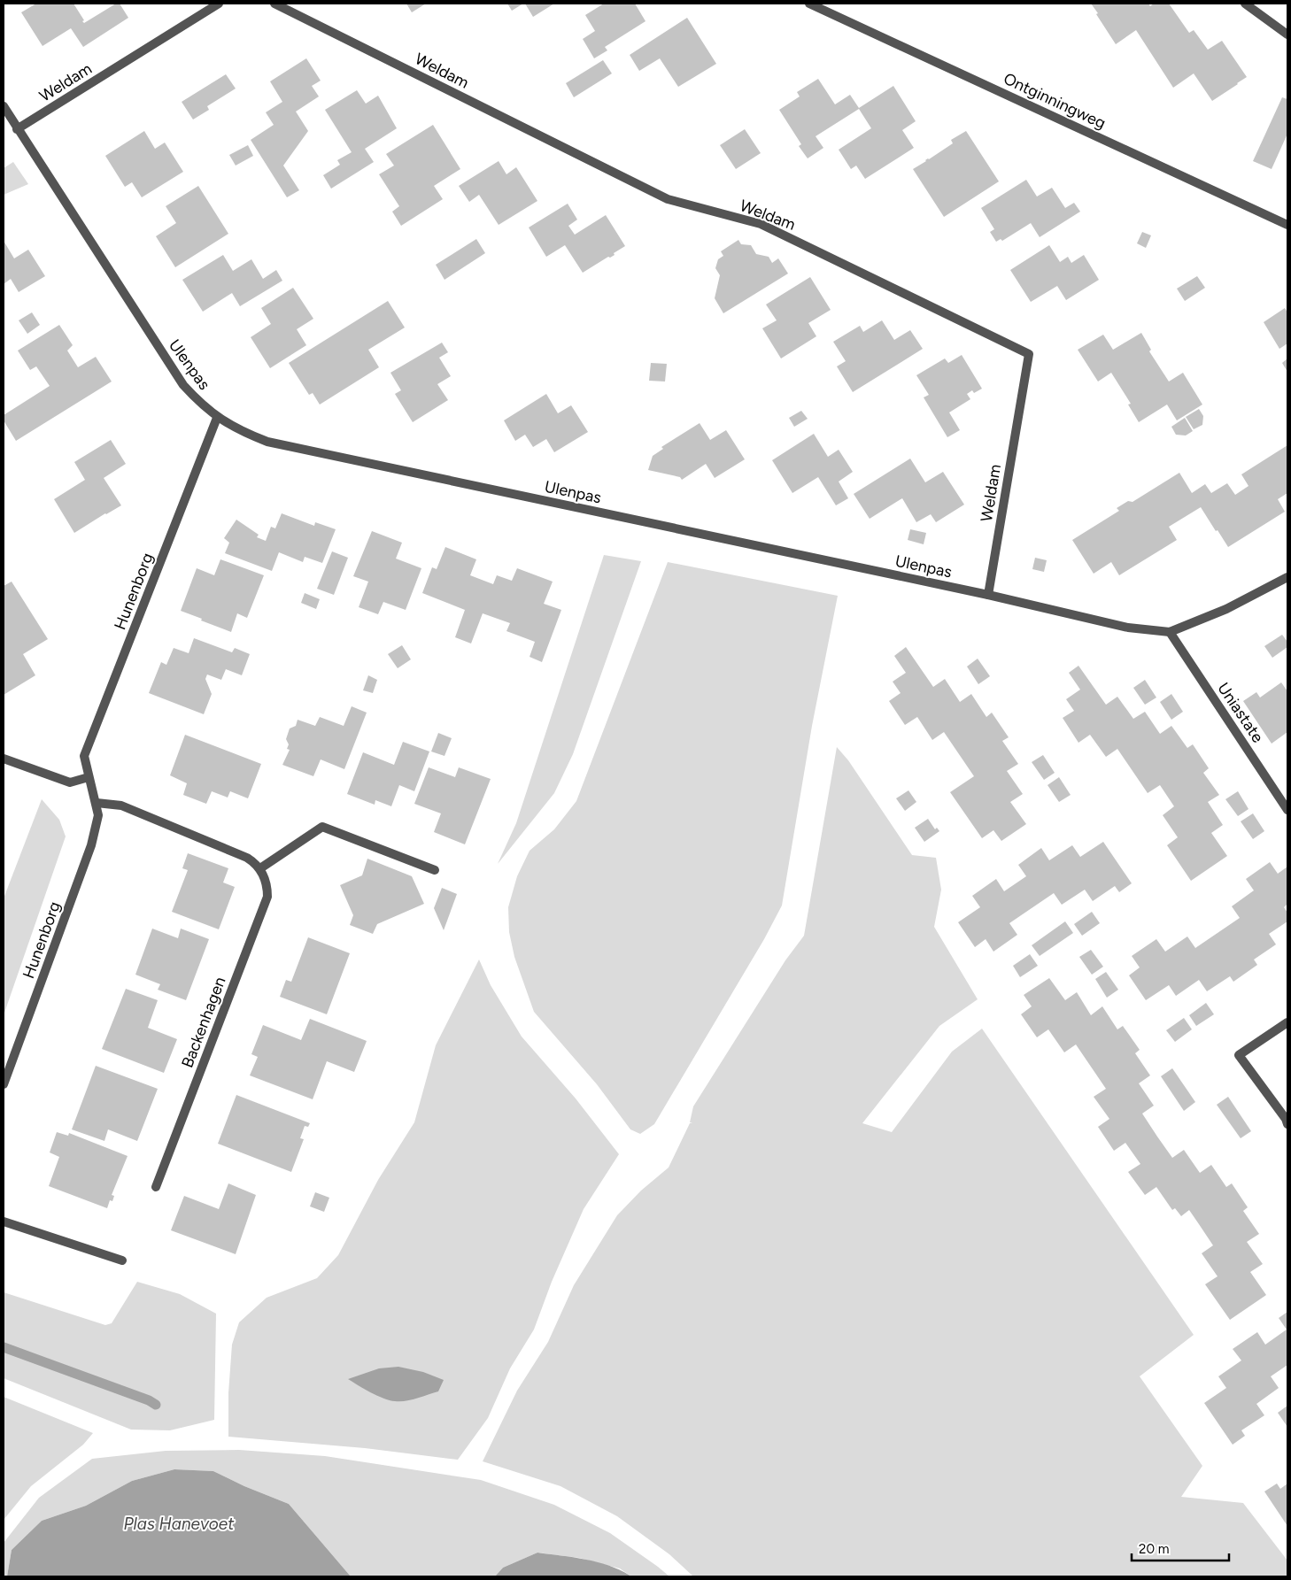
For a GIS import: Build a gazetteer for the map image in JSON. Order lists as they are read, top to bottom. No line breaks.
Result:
{"streets":{"street":["Weldam","Ontginningweg","Ulenpas","Hunenborg","Uniastate","Backenhagen"]},"crossings":[["Weldam","Ulenpas"],["Ulenpas","Hunenborg"],["Ulenpas","Uniastate"]],"water":["Plas Hanevoet"],"scale_bar":"20 m"}
